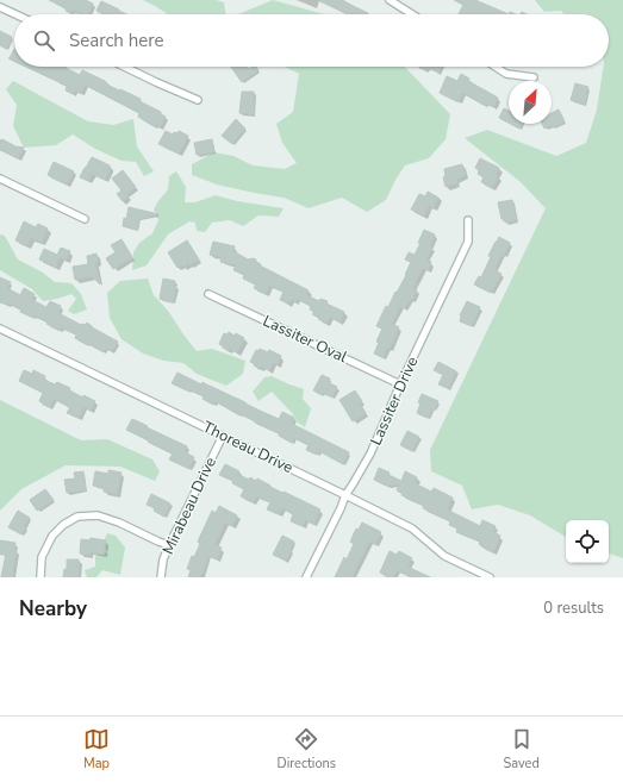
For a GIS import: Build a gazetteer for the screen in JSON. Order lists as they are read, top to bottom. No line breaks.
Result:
{"streets":{"street":["Lassiter Oval","Lassiter Drive","Thoreau Drive","Mirabeau Drive"]},"crossings":[["Lassiter Oval","Lassiter Drive"],["Lassiter Drive","Thoreau Drive"],["Thoreau Drive","Mirabeau Drive"]],"north":"top right","page":{"search":"Search here","heading":["Nearby","0 results"],"nav":["Map","Directions","Saved"]}}
